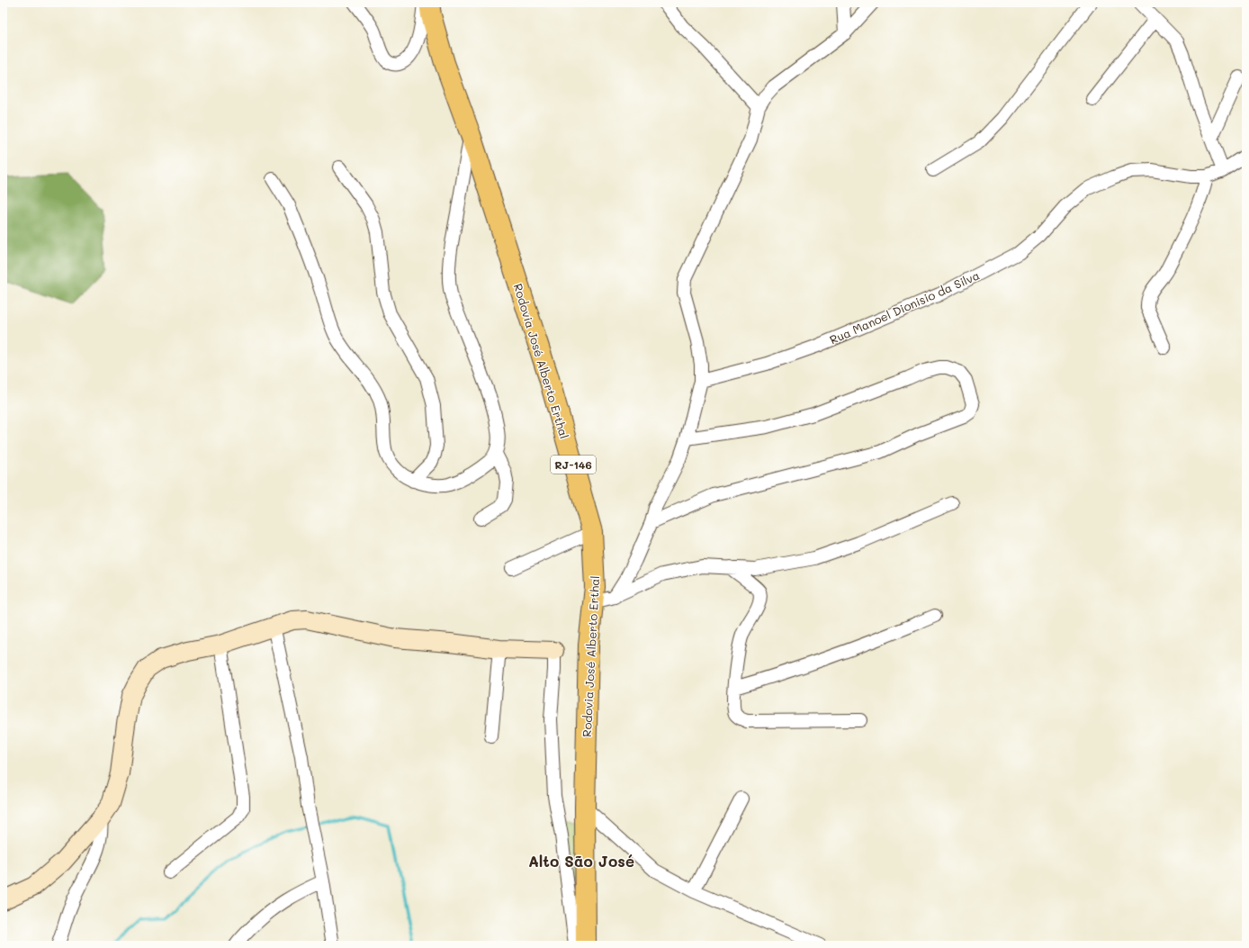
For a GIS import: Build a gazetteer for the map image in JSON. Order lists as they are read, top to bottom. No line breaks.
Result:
{"streets":{"main road":["Rodovia José Alberto Erthal","RJ-146"],"street":["Rua Manoel Dionisio da Silva"]},"districts":["Alto São José"]}
